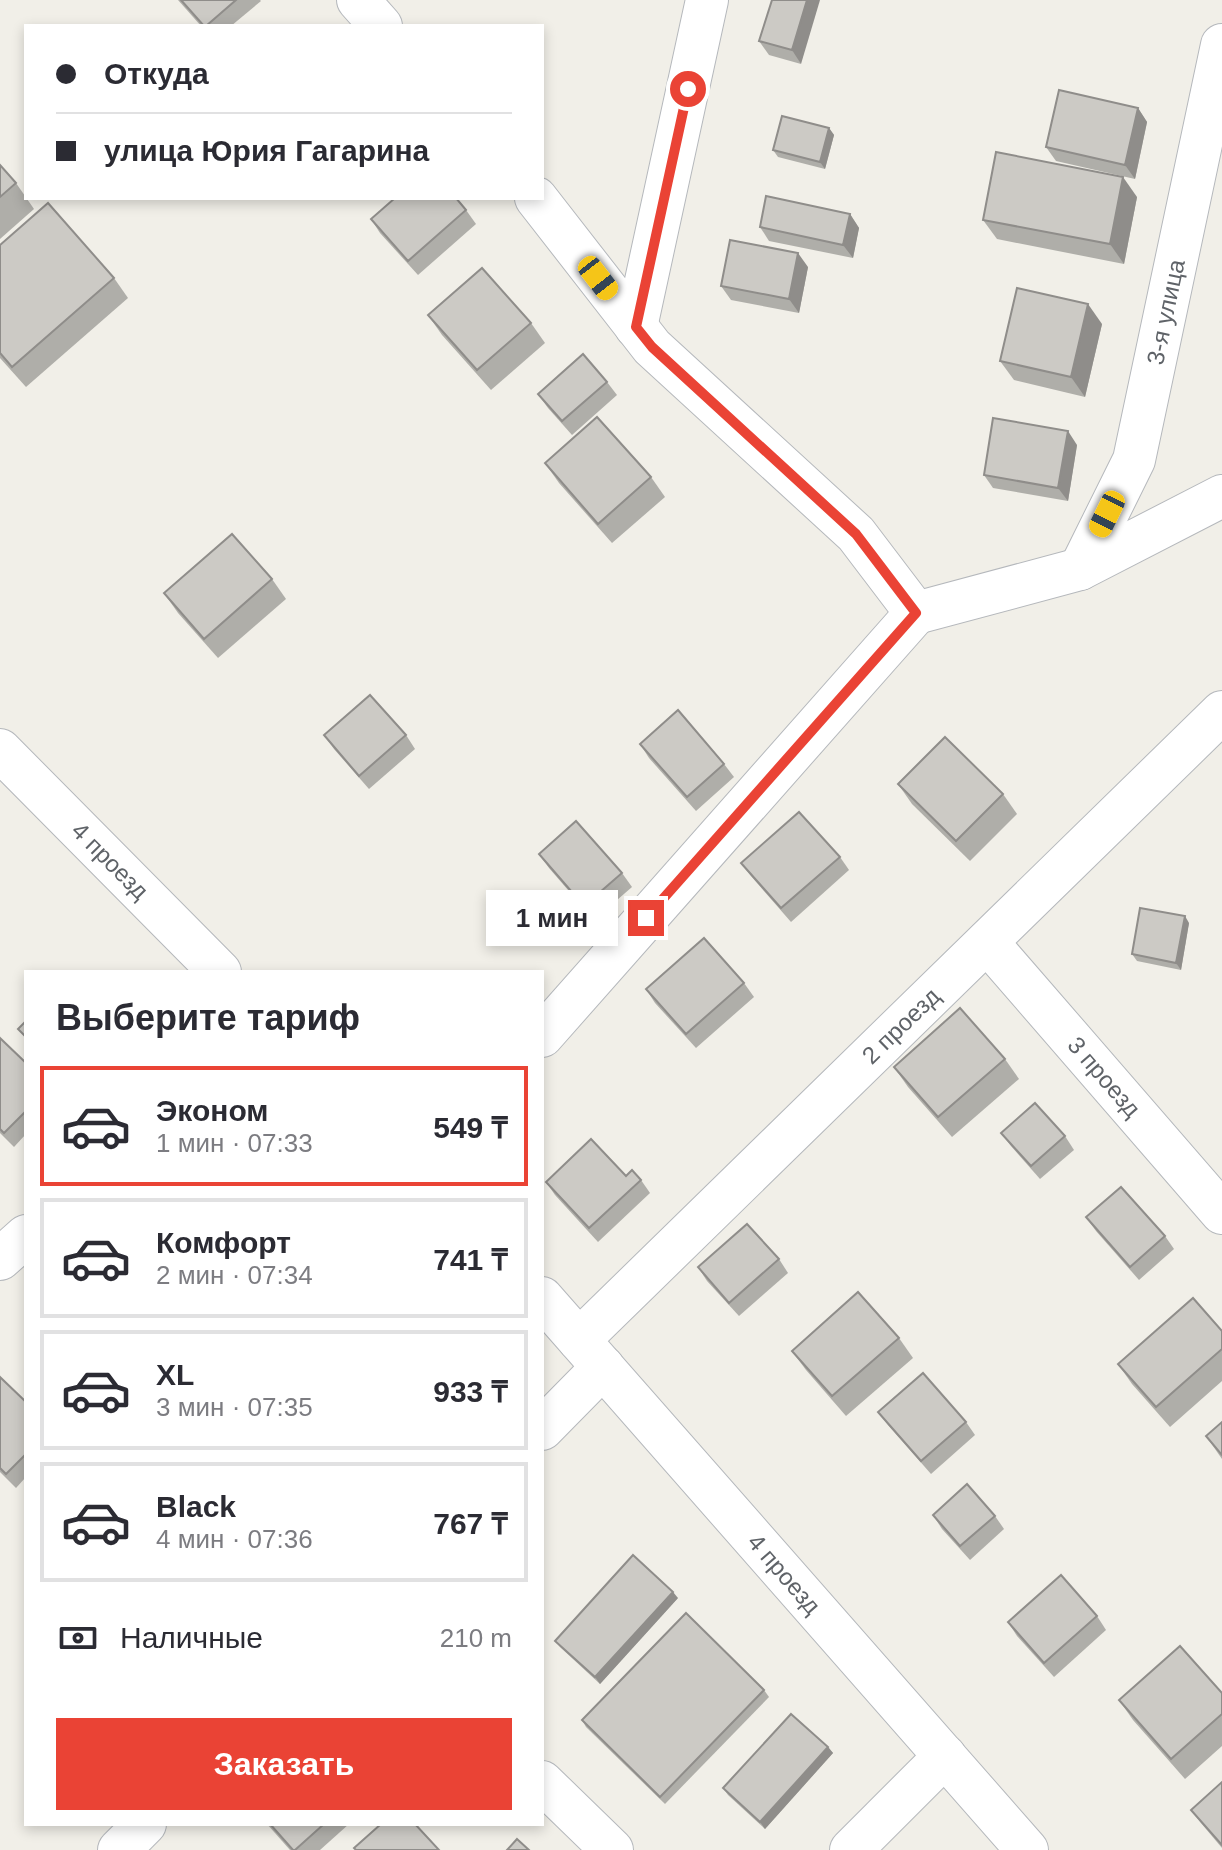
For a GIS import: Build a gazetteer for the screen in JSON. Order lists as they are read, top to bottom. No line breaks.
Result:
{"streets":{"street":["3-я улица","4 проезд","2 проезд","3 проезд"]},"crossings":[["4 проезд","2 проезд"],["2 проезд","3 проезд"]],"page":{"banner":["Откуда","улица Юрия Гагарина"],"bubble":"1 мин","heading":"Выберите тариф","list":[{"name":"Эконом","note":"1 мин · 07:33","value":"549 ₸"},{"name":"Комфорт","note":"2 мин · 07:34","value":"741 ₸"},{"name":"XL","note":"3 мин · 07:35","value":"933 ₸"},{"name":"Black","note":"4 мин · 07:36","value":"767 ₸"}],"pay":["Наличные","210 m"],"buttons":"Заказать"}}
